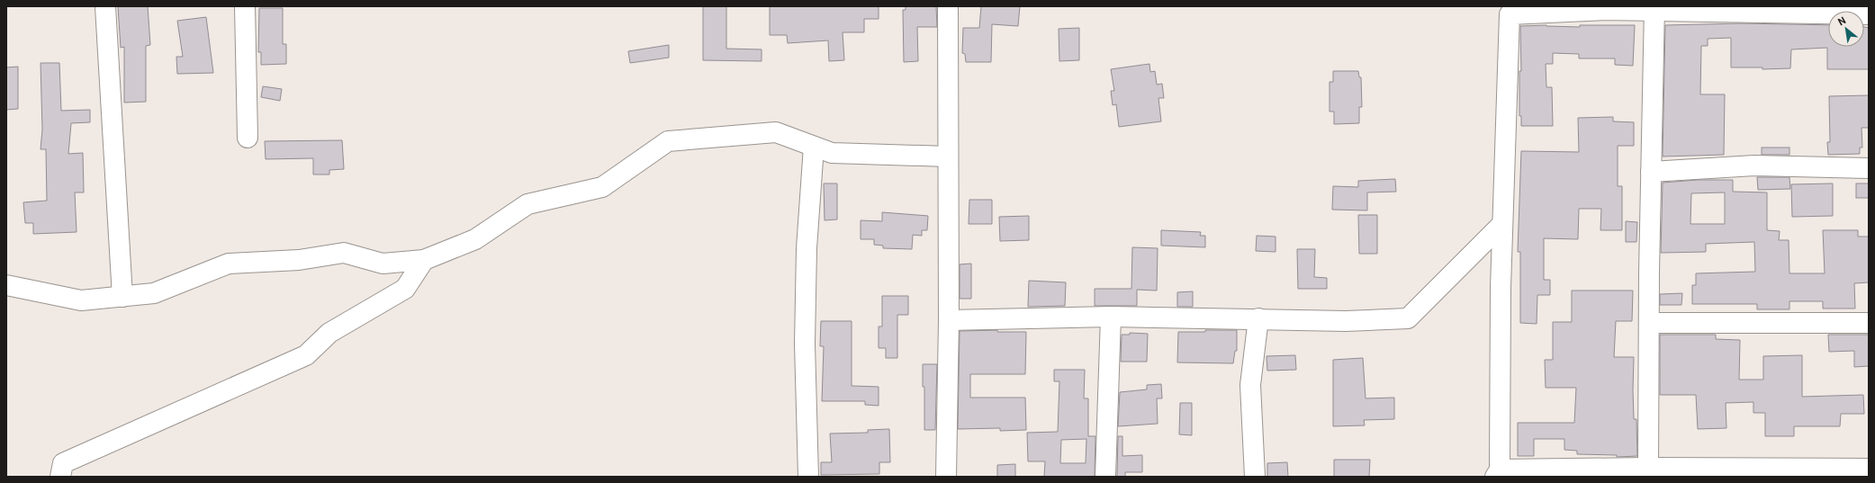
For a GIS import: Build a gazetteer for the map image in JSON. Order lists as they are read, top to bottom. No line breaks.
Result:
{"north":"top left"}
